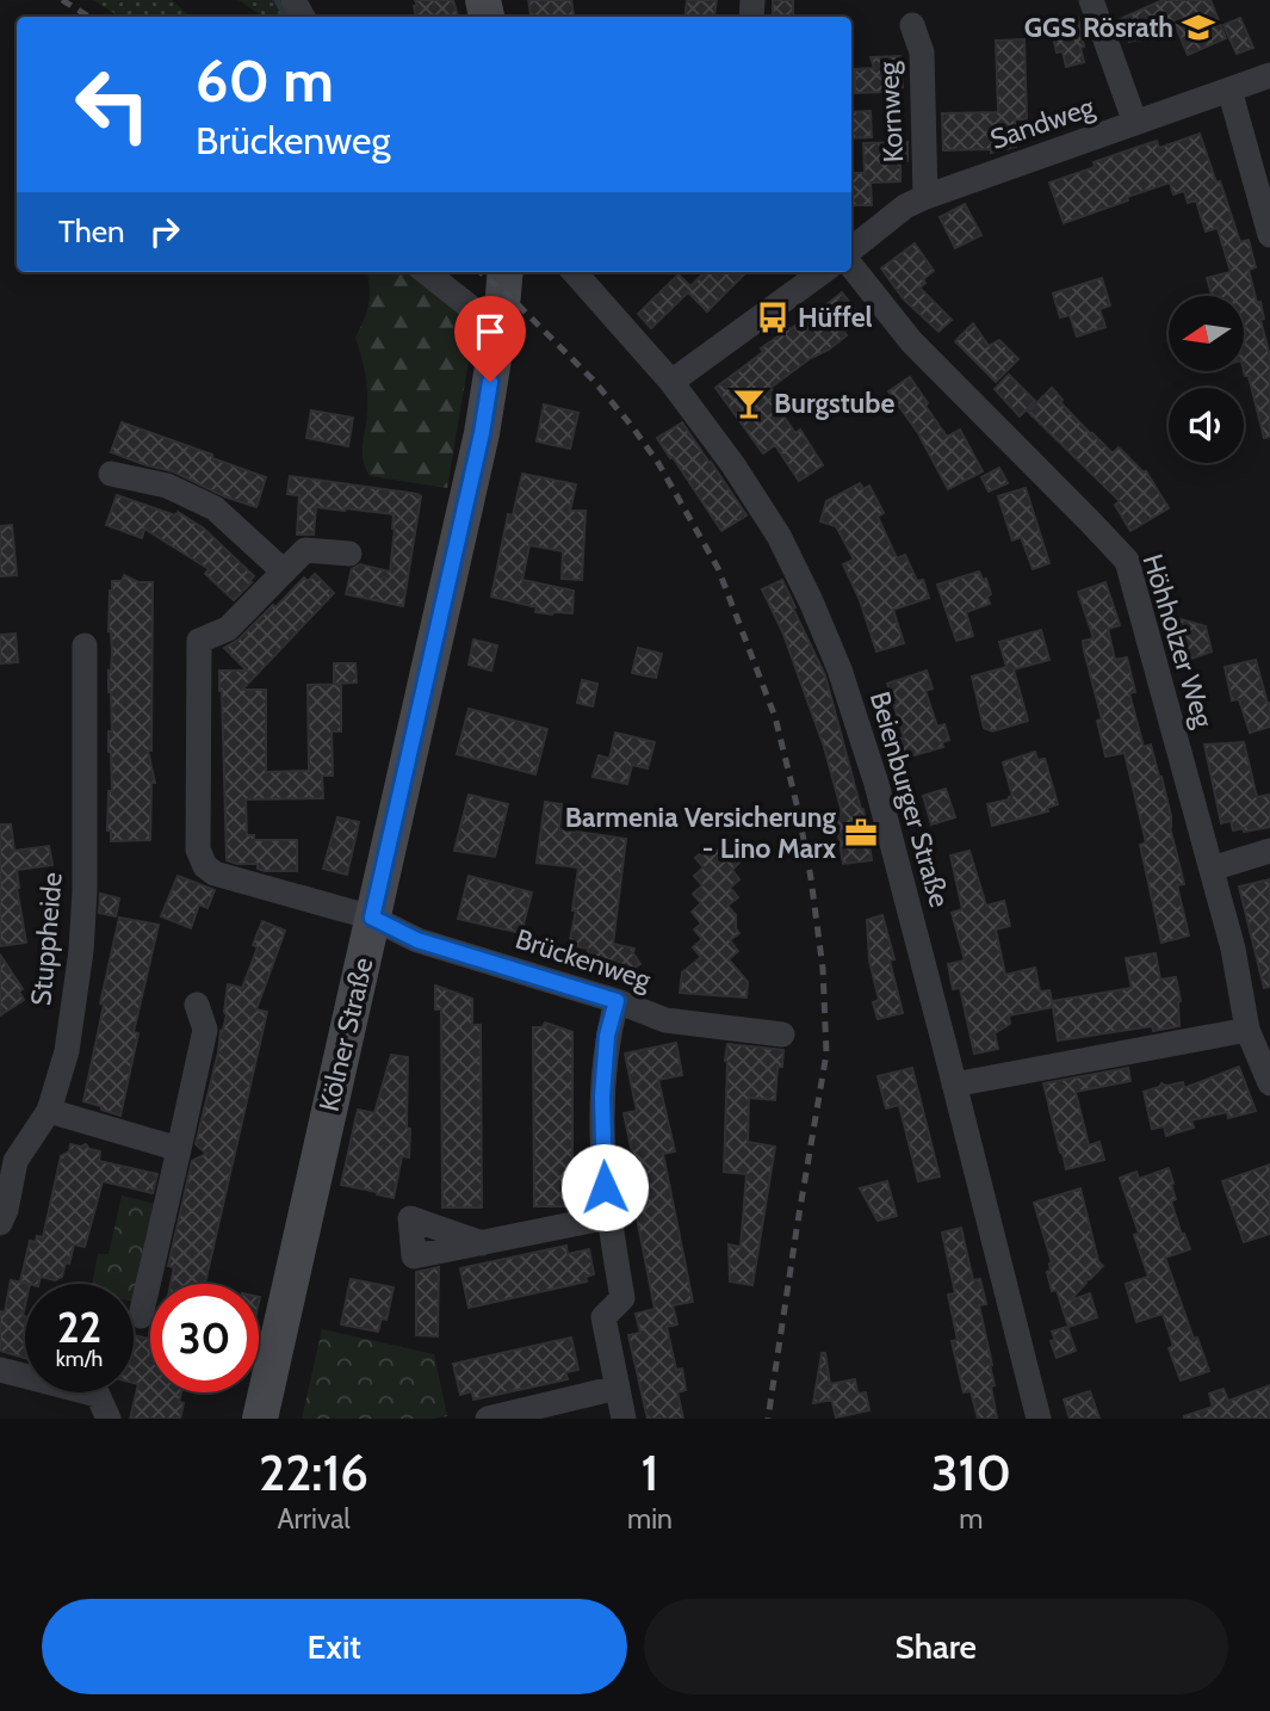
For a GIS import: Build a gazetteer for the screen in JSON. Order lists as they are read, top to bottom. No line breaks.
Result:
{"streets":{"main road":["Kölner Straße"],"street":["Kornweg","Sandweg","Höhholzer Weg","Beienburger Straße","Stuppheide","Brückenweg"]},"crossings":[["Kornweg","Sandweg"],["Brückenweg","Kölner Straße"]],"places":{"school or university":["GGS Rösrath"],"bus stop":["Hüffel"],"bar":["Burgstube"],"office":["Barmenia Versicherung - Lino Marx"]},"north":"left","page":{"turn":["60 m","Brückenweg"],"then":"Then","speed":"22 km/h","limit":"30","eta":["22:16","Arrival","1","min","310","m"],"buttons":["Exit","Share"]}}
